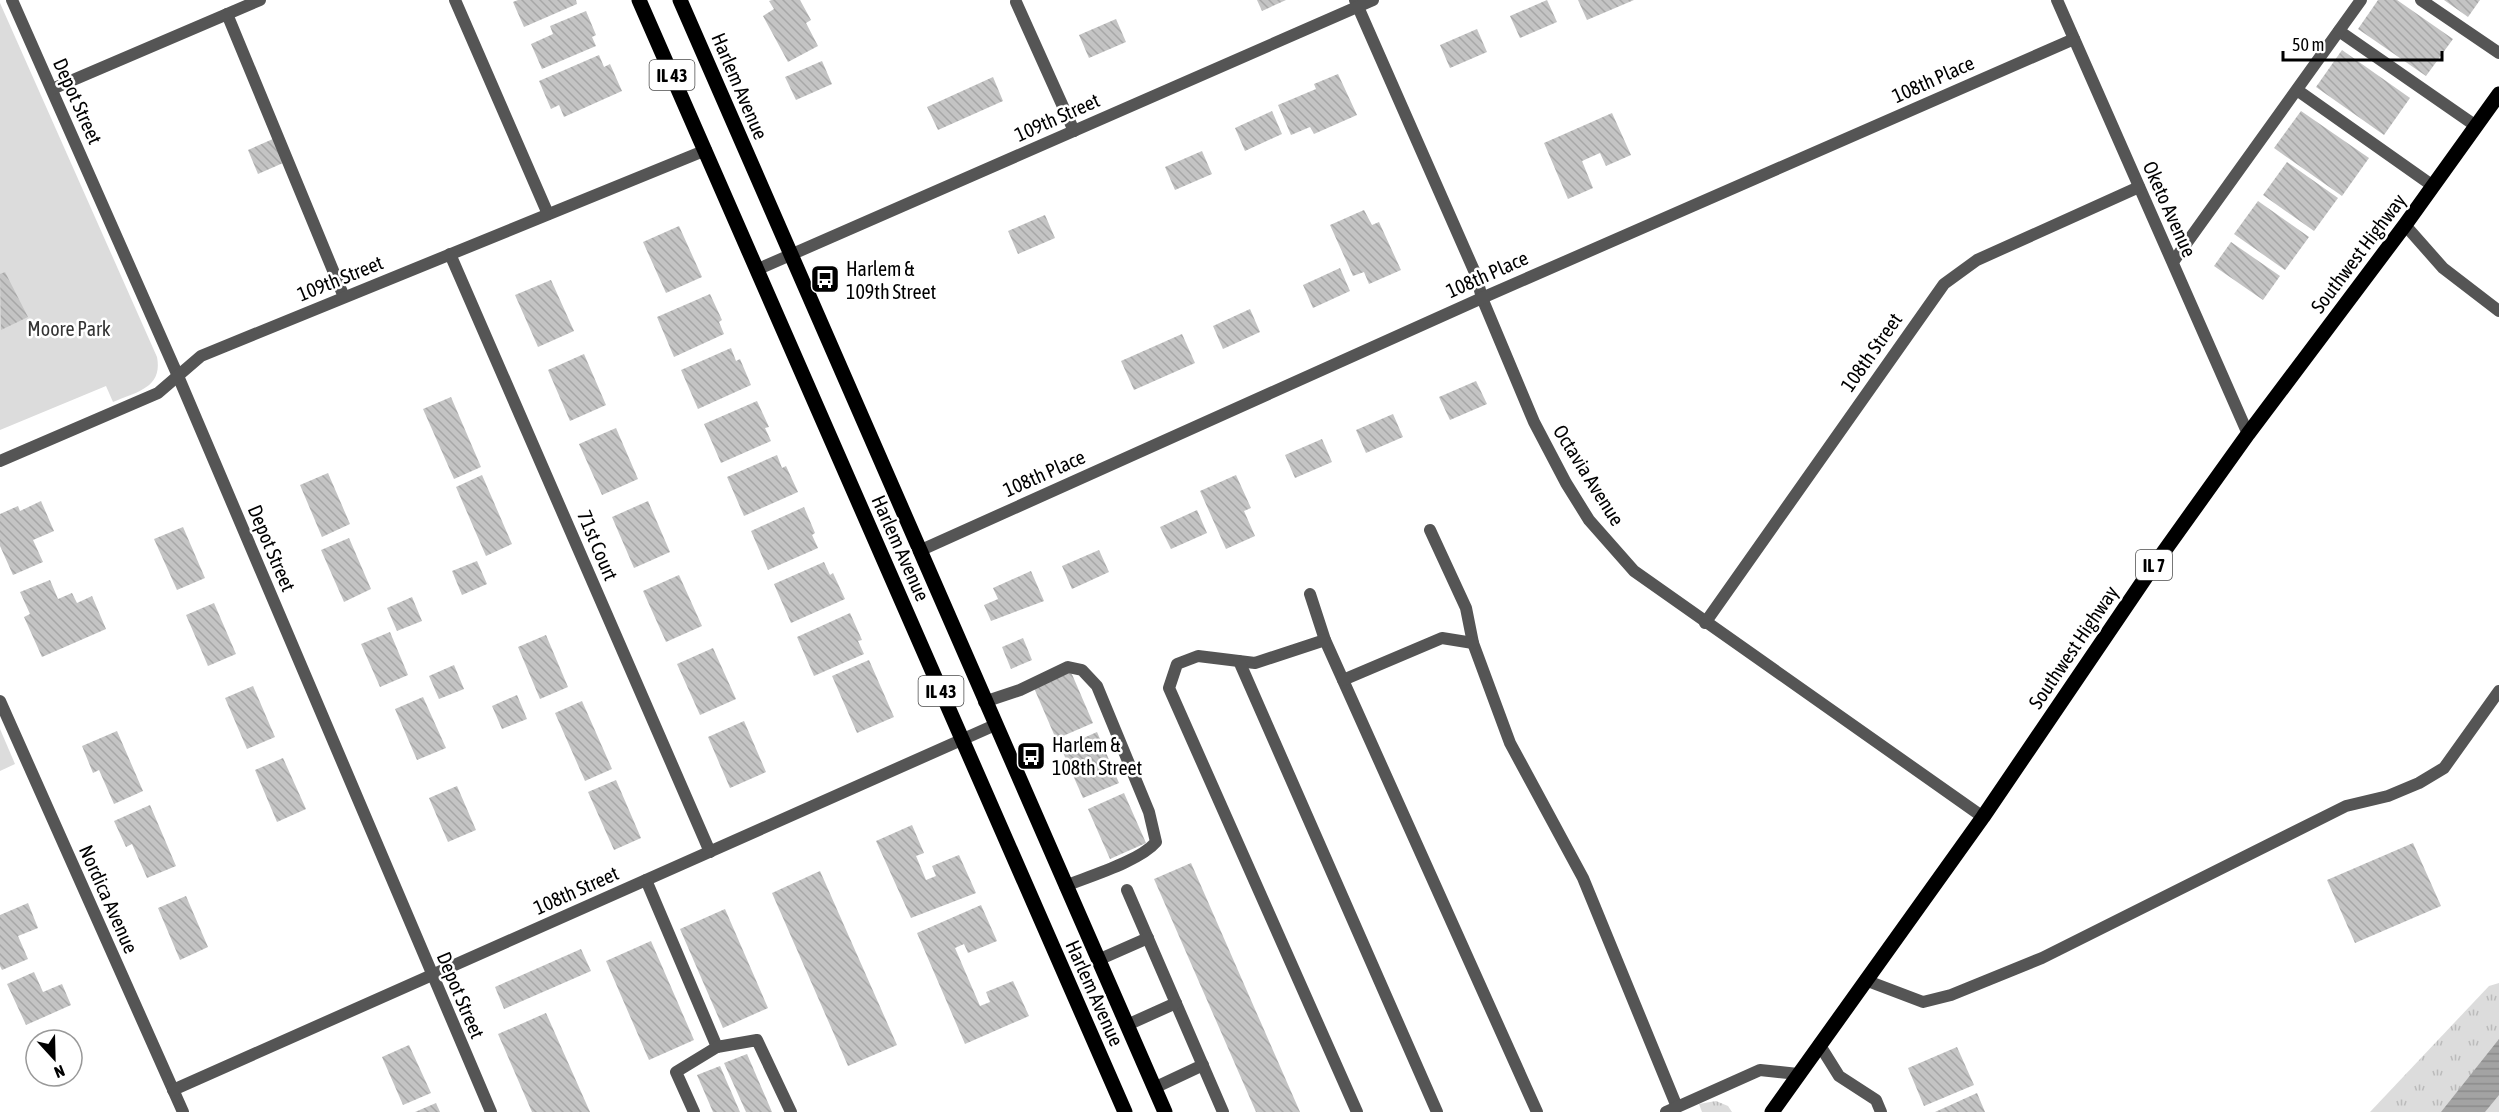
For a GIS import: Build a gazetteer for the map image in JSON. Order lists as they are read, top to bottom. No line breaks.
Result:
{"streets":{"main road":["IL 43","Harlem Avenue","Southwest Highway","IL 7"],"street":["108th Place","Depot Street","109th Street","Oketo Avenue","108th Street","Octavia Avenue","71st Court","Nordica Avenue"]},"crossings":[["108th Place","Harlem Avenue"],["108th Place","Oketo Avenue"],["108th Place","Octavia Avenue"],["Harlem Avenue","109th Street"],["Harlem Avenue","108th Street"],["Depot Street","109th Street"],["Depot Street","108th Street"],["109th Street","Octavia Avenue"],["109th Street","71st Court"],["Oketo Avenue","Southwest Highway"],["Oketo Avenue","108th Street"],["Southwest Highway","Octavia Avenue"],["108th Street","Octavia Avenue"],["108th Street","71st Court"],["108th Street","Nordica Avenue"]],"parks":["Moore Park"],"places":{"bus stop":["Harlem & 109th Street","Harlem & 108th Street"]},"scale_bar":"50 m","north":"bottom"}
